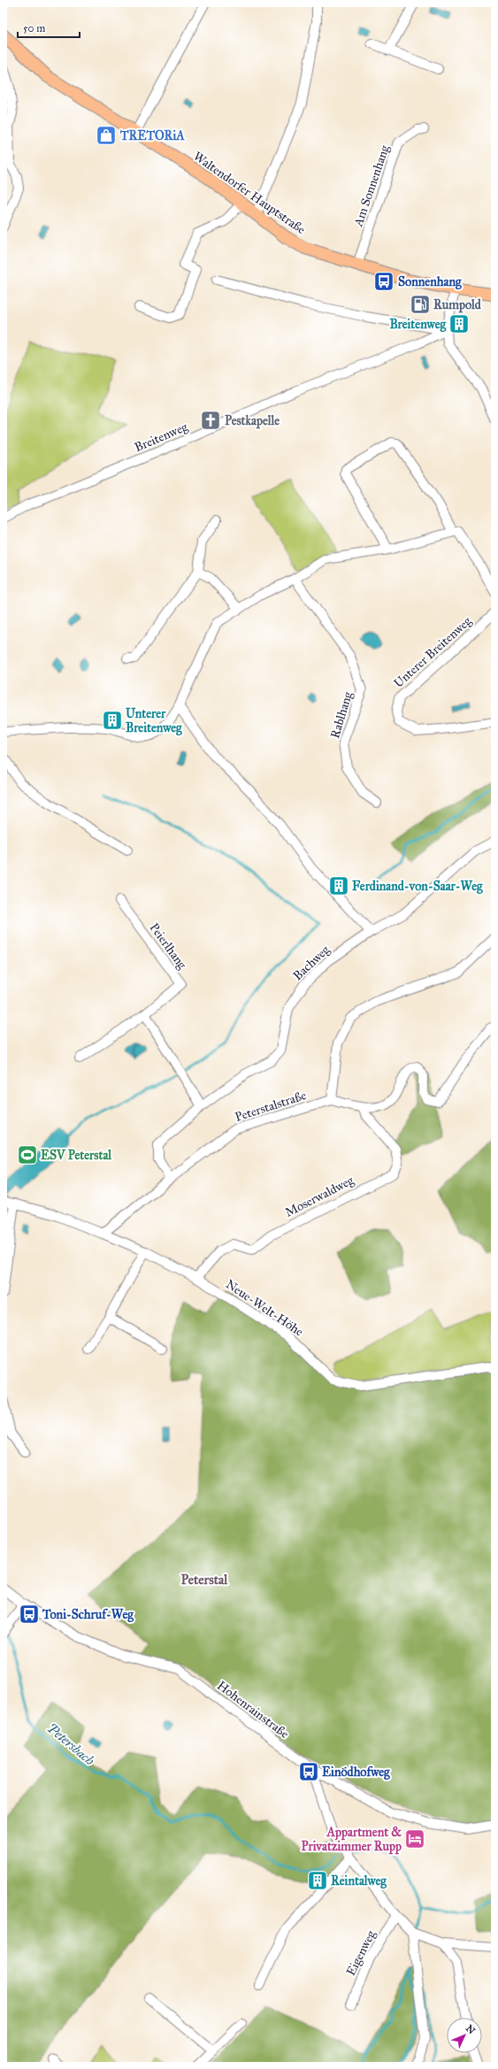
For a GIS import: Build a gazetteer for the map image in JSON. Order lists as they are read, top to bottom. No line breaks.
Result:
{"streets":{"main road":["Waltendorfer Hauptstraße"],"street":["Am Sonnenhang","Breitenweg","Unterer Breitenweg","Rablhang","Peierlhang","Bachweg","Peterstalstraße","Moserwaldweg","Neue-Welt-Höhe","Hohenrainstraße","Eigenweg"]},"crossings":[["Am Sonnenhang","Waltendorfer Hauptstraße"],["Bachweg","Peterstalstraße"],["Peterstalstraße","Neue-Welt-Höhe"],["Moserwaldweg","Neue-Welt-Höhe"]],"districts":["Peterstal"],"water":["Petersbach"],"places":{"shop":["TRETORiA"],"bus stop":["Sonnenhang","Toni-Schruf-Weg","Einödhofweg"],"fuel station":["Rumpold"],"building":["Breitenweg","Unterer Breitenweg","Ferdinand-von-Saar-Weg","Reintalweg"],"church":["Pestkapelle"],"sports":["ESV Peterstal"],"hotel":["Appartment & Privatzimmer Rupp"]},"scale_bar":"50 m","north":"top right"}
